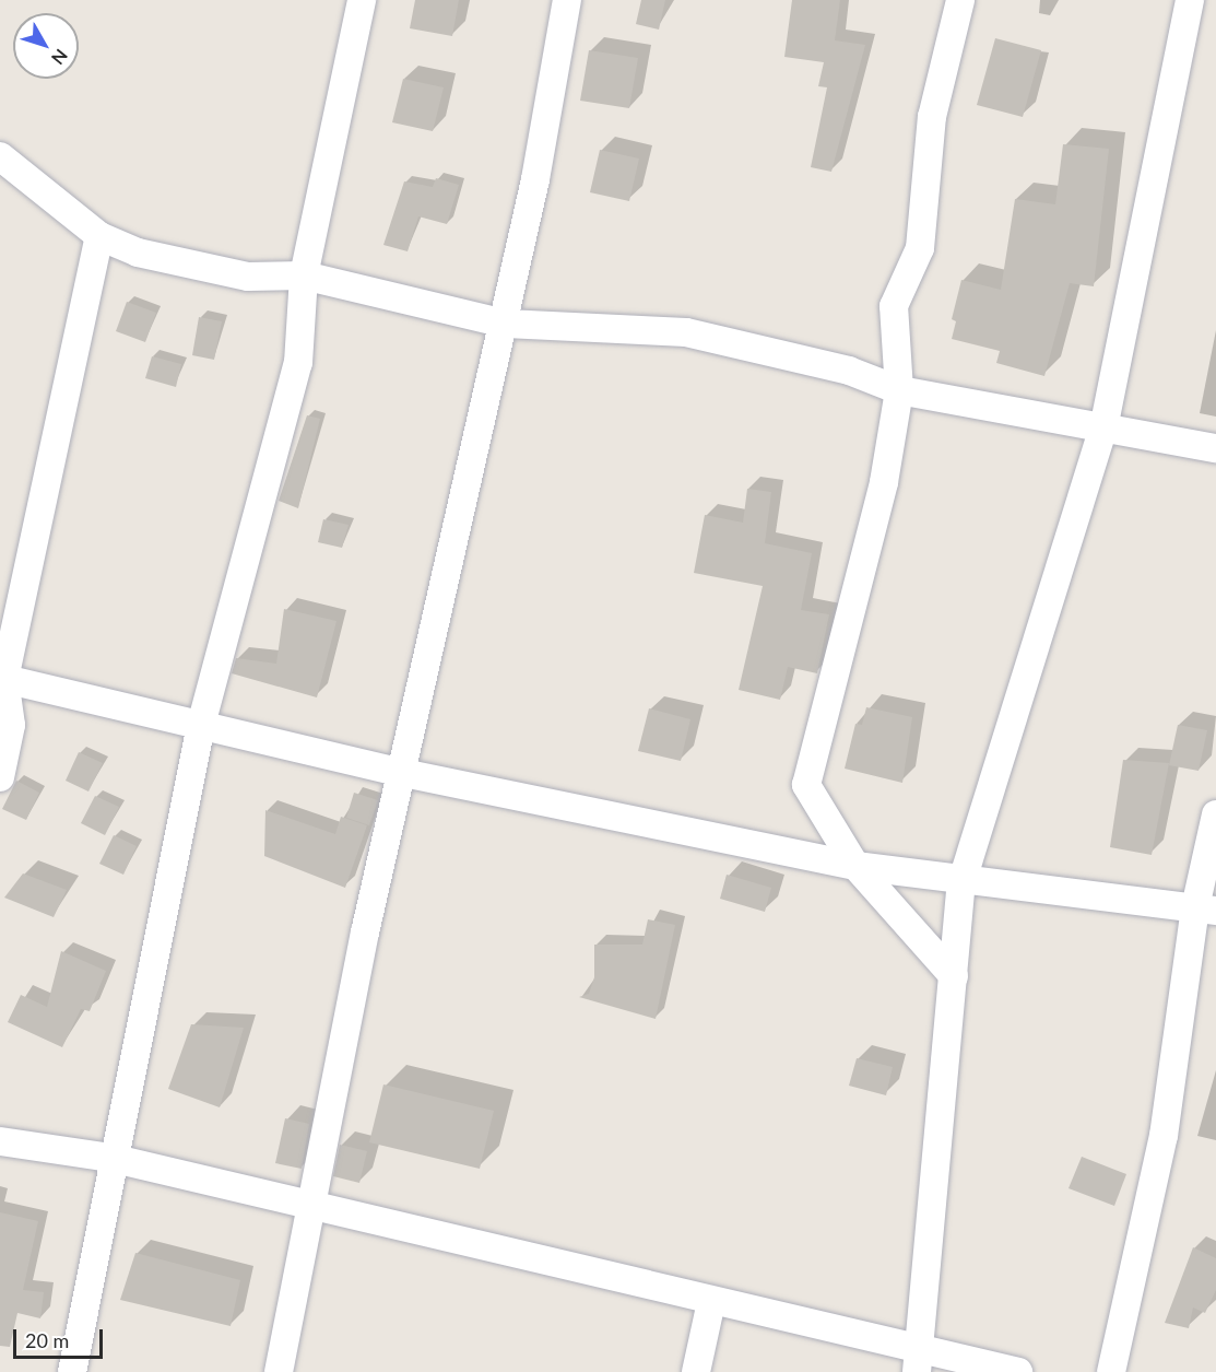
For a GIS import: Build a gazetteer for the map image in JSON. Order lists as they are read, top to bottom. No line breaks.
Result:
{"scale_bar":"20 m","north":"bottom right"}
